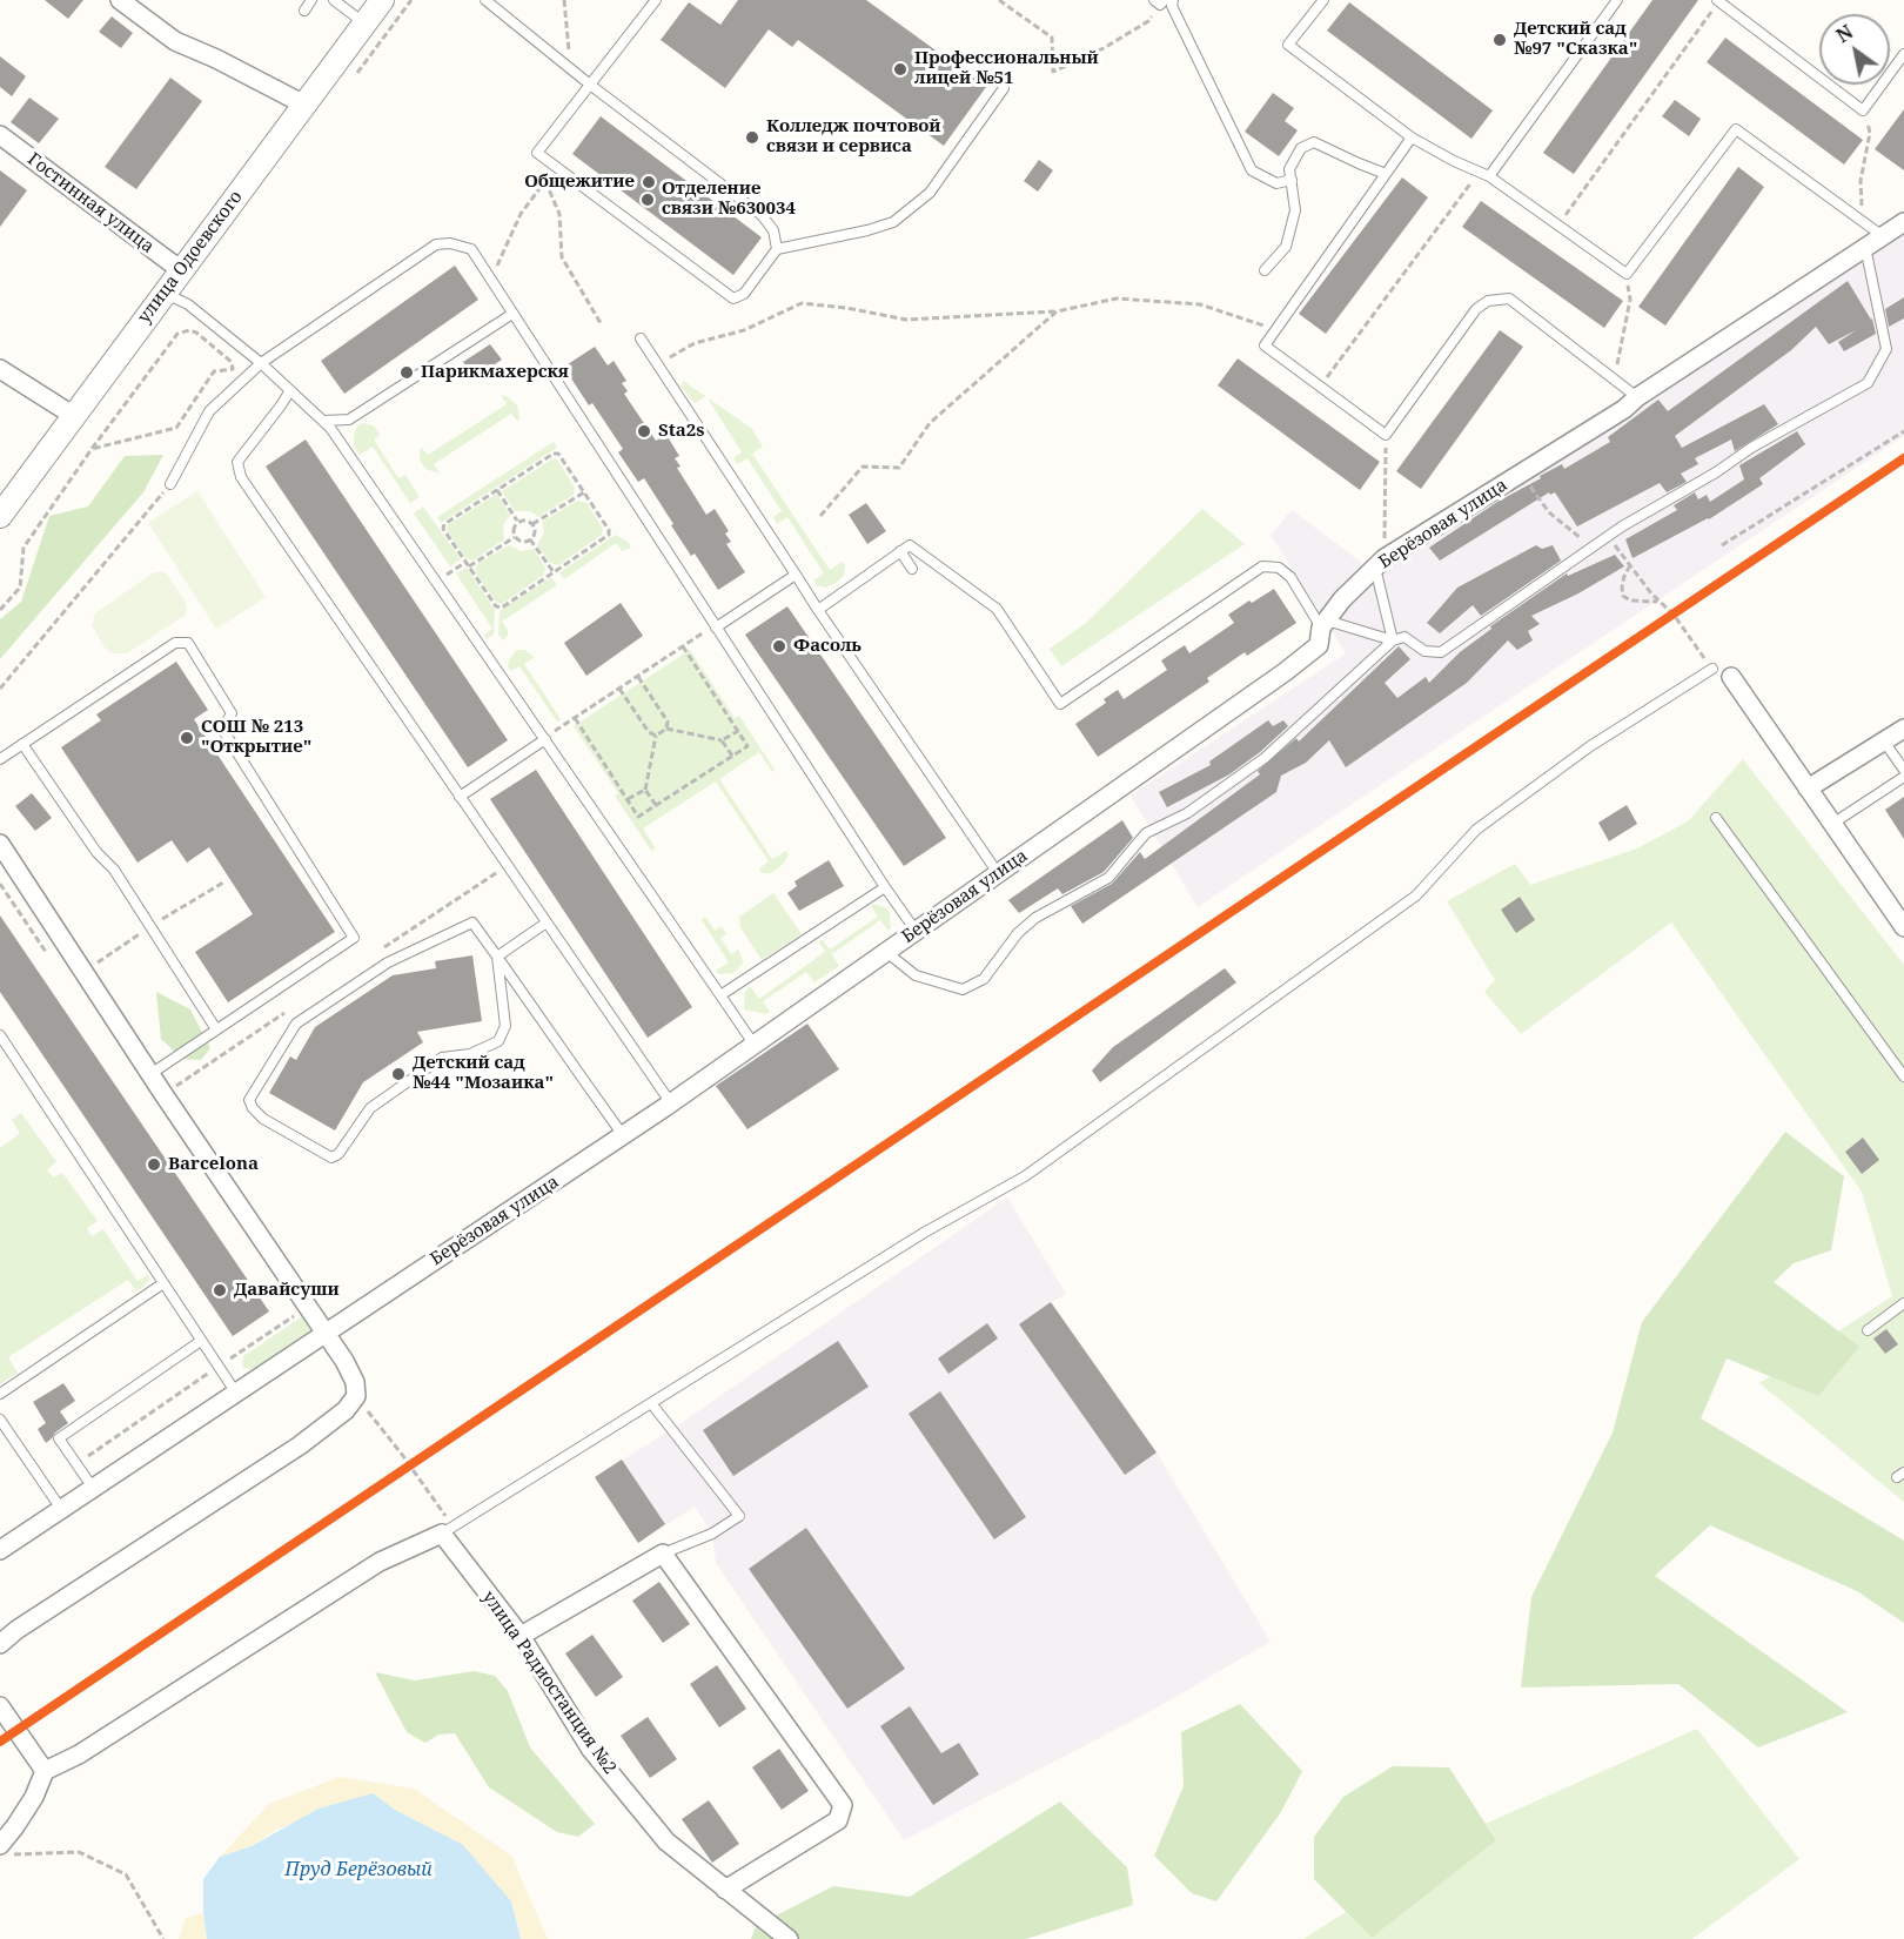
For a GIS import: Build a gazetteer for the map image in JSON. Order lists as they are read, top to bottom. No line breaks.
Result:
{"streets":{"street":["Гостинная улица","улица Одоевского","Берёзовая улица","улица Радиостанция №2"]},"crossings":[["Гостинная улица","улица Одоевского"]],"water":["Пруд Берёзовый"],"places":["Детский сад №97 \"Сказка\"","Профессиональный лицей №51","Колледж почтовой связи и сервиса","Общежитие","Отделение связи №630034","Парикмахерскя","Sta2s","Фасоль","СОШ № 213 \"Открытие\"","Детский сад №44 \"Мозаика\"","Barcelona","Давайсуши"],"north":"top left"}
